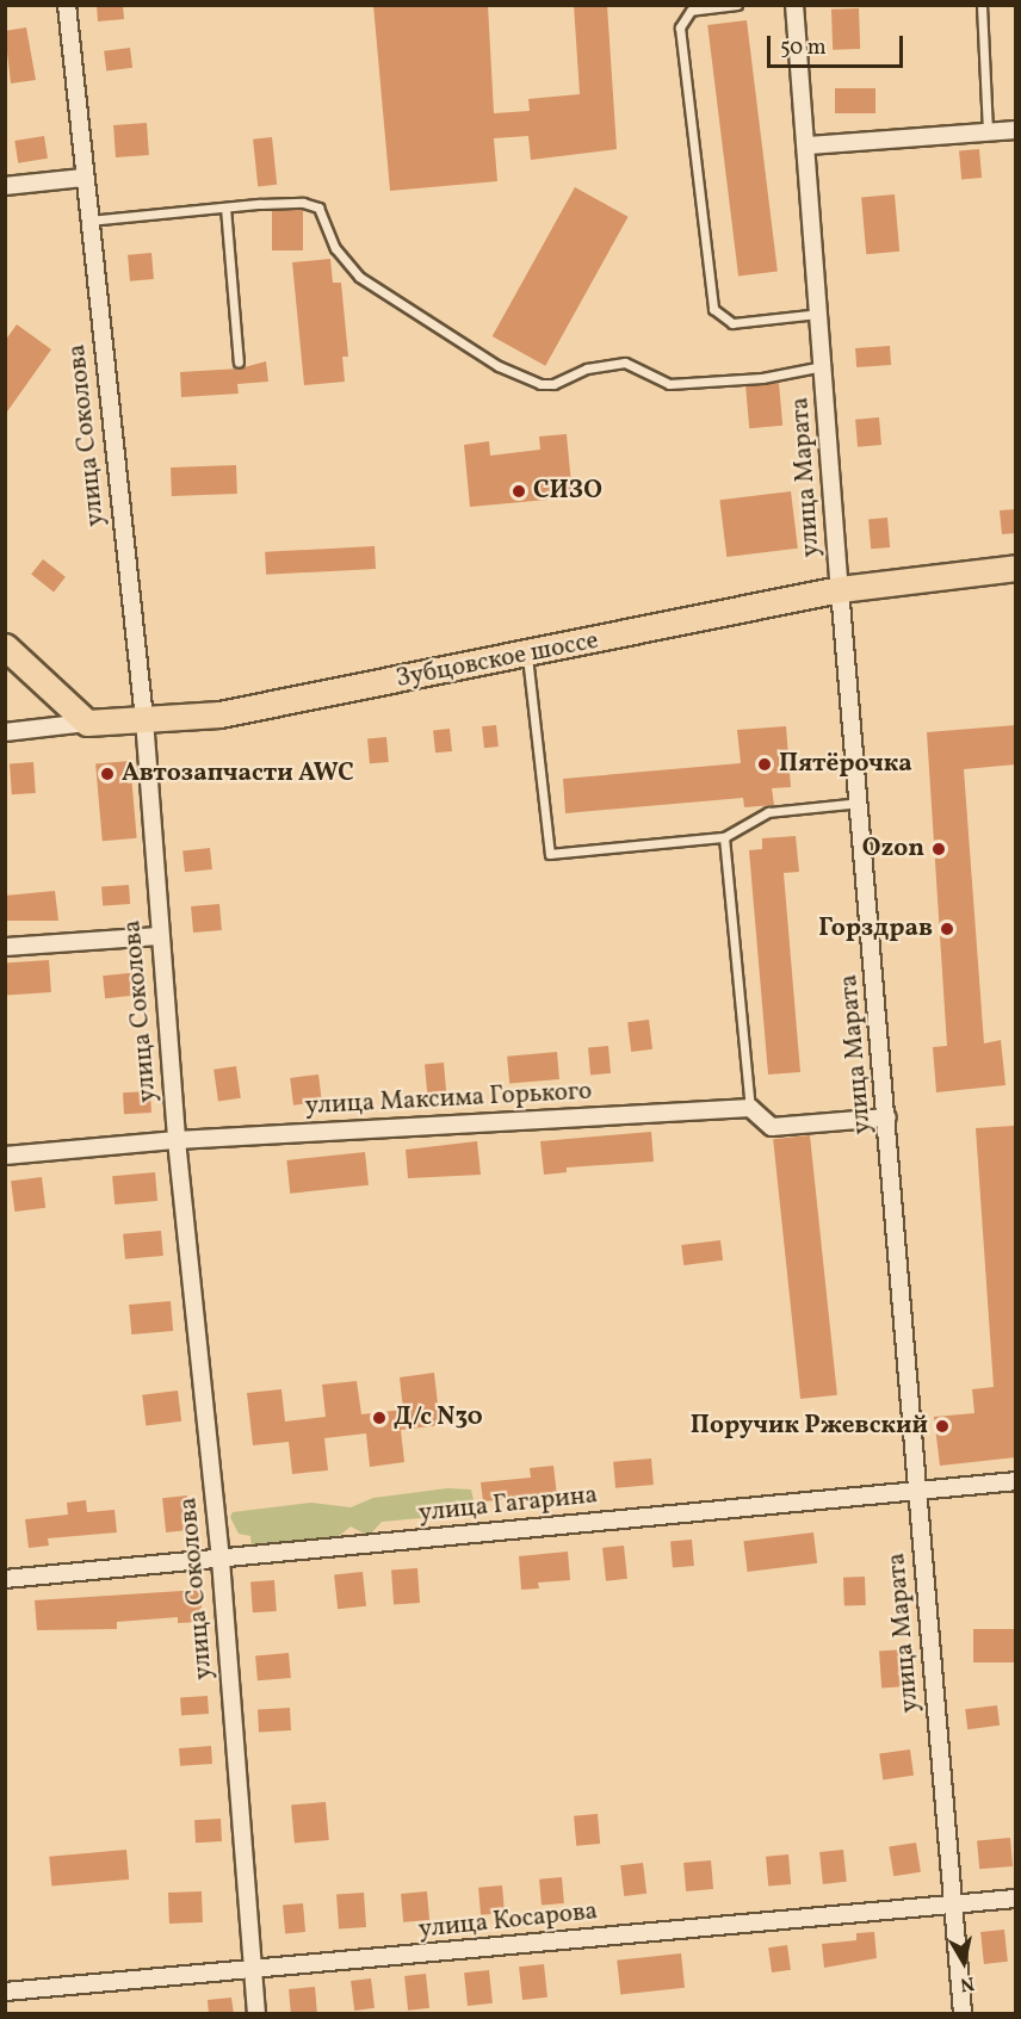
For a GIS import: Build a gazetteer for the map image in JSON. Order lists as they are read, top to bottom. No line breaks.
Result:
{"streets":{"main road":["Зубцовское шоссе"],"street":["улица Соколова","улица Марата","улица Максима Горького","улица Гагарина","улица Косарова"]},"crossings":[["улица Соколова","Зубцовское шоссе"],["улица Соколова","улица Максима Горького"],["улица Соколова","улица Гагарина"],["улица Соколова","улица Косарова"],["улица Марата","Зубцовское шоссе"],["улица Марата","улица Гагарина"],["улица Марата","улица Косарова"]],"places":["СИЗО","Пятёрочка","Автозапчасти AWC","Ozon","Горздрав","Д/с N30","Поручик Ржевский"],"scale_bar":"50 m","north":"bottom"}
